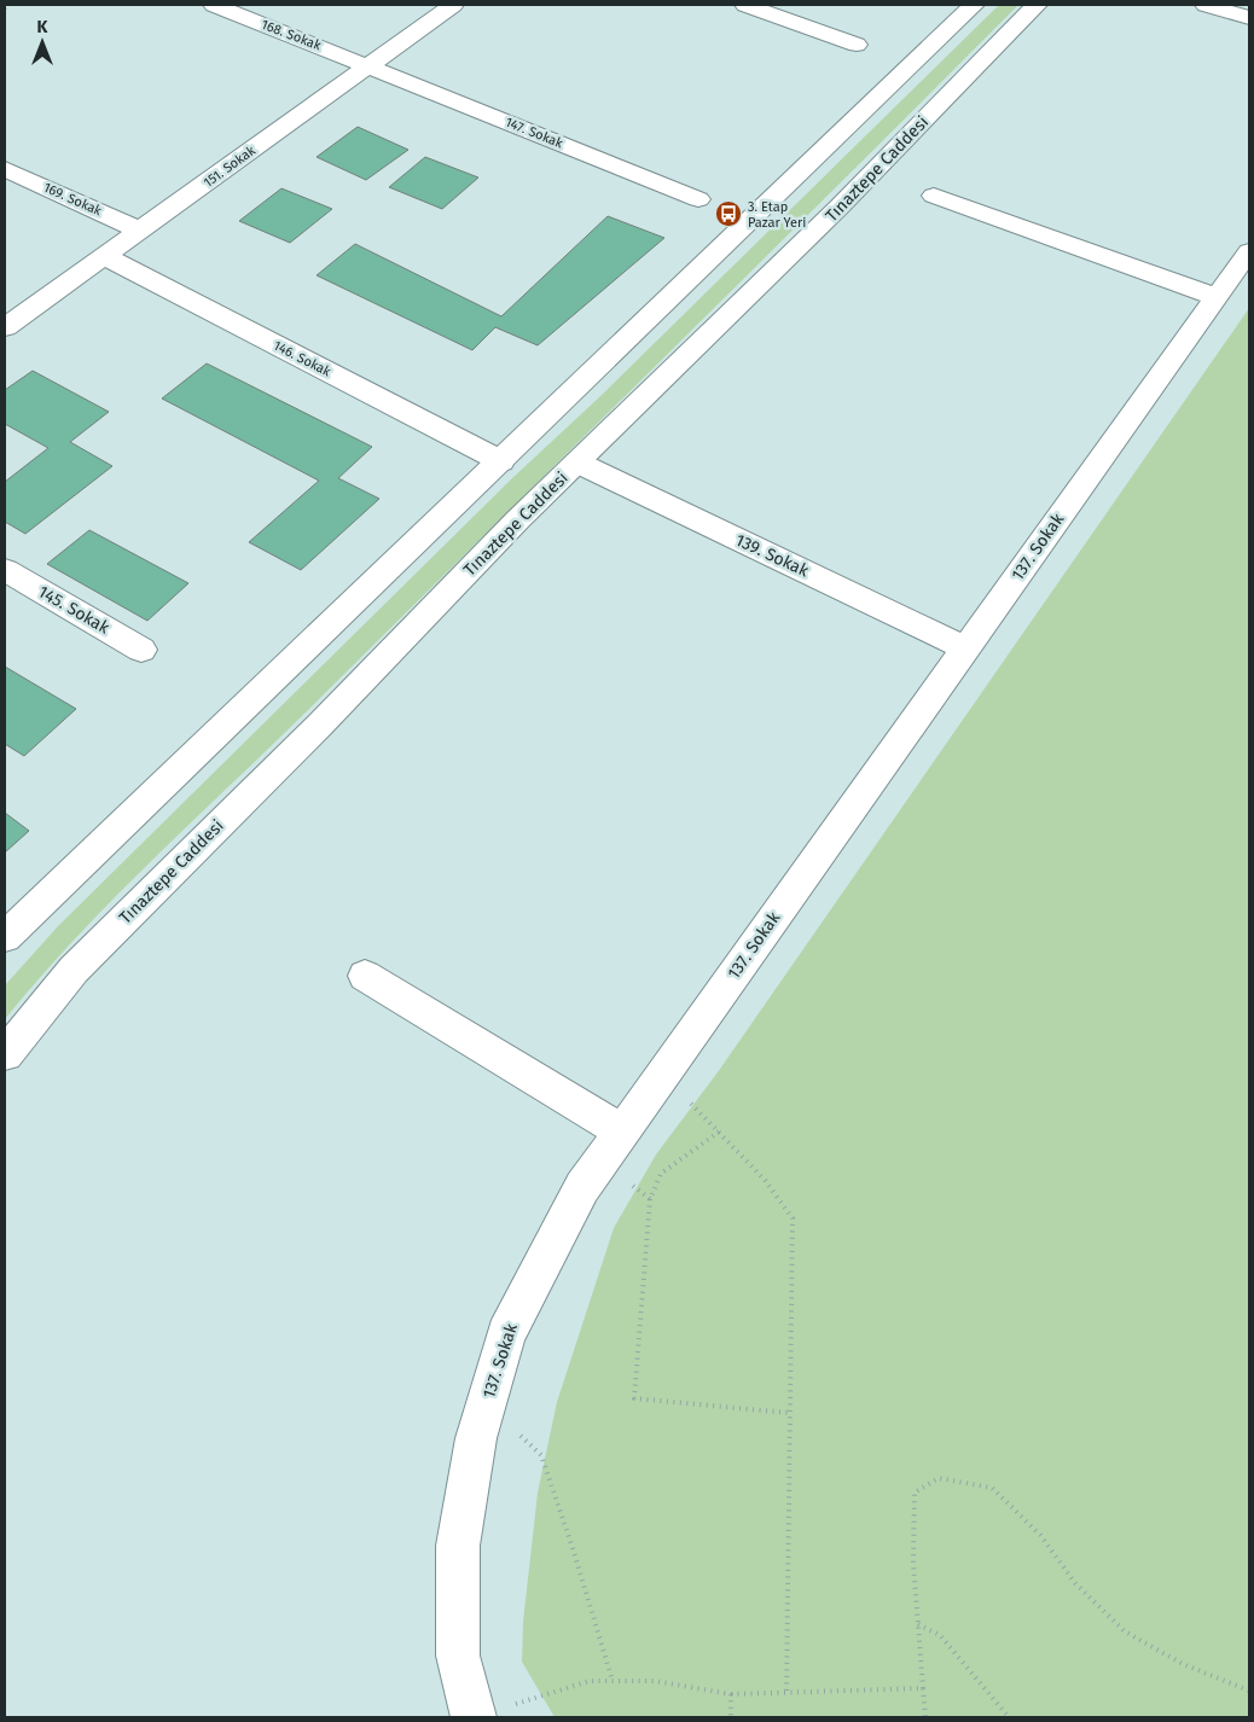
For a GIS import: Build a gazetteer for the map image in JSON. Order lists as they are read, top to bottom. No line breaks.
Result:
{"streets":{"street":["168. Sokak","147. Sokak","151. Sokak","Tınaztepe Caddesi","169. Sokak","146. Sokak","137. Sokak","139. Sokak","145. Sokak"]},"crossings":[["168. Sokak","147. Sokak"],["168. Sokak","151. Sokak"],["147. Sokak","151. Sokak"],["151. Sokak","169. Sokak"],["151. Sokak","146. Sokak"],["Tınaztepe Caddesi","139. Sokak"],["137. Sokak","139. Sokak"]],"places":{"bus stop":["3. Etap Pazar Yeri"]},"north":"top"}
